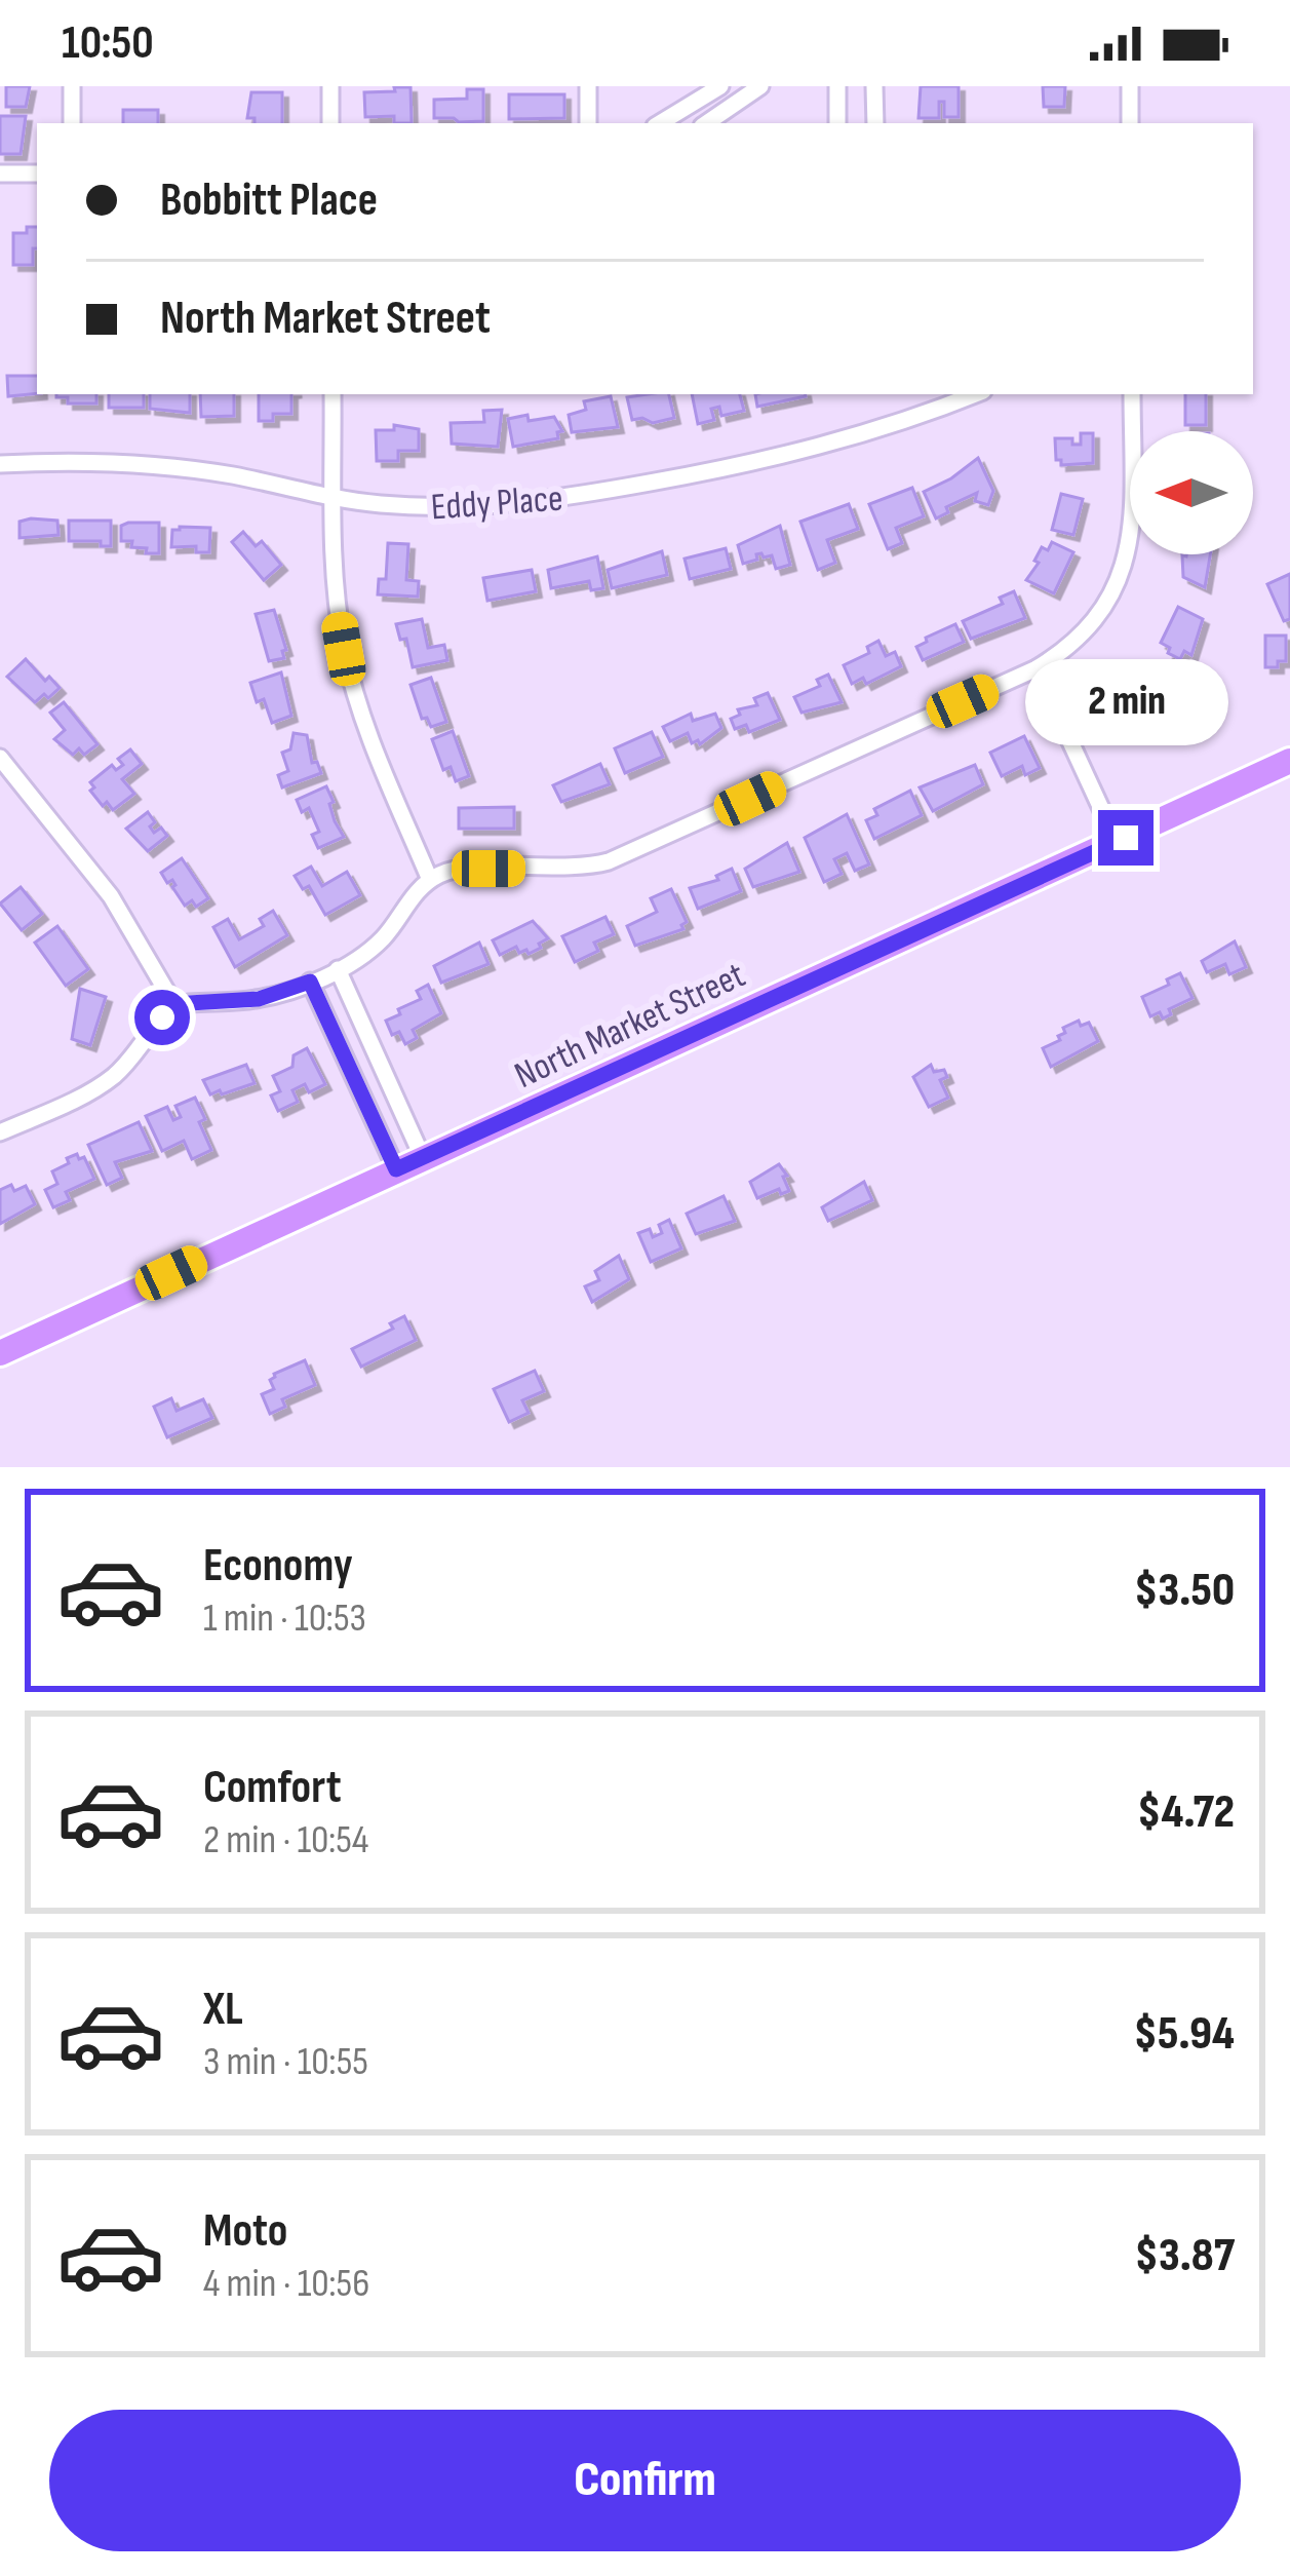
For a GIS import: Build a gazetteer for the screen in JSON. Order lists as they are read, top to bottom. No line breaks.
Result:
{"streets":{"main road":["North Market Street"],"street":["Eddy Place"]},"north":"left","page":{"status":"10:50","banner":["Bobbitt Place","North Market Street"],"bubble":"2 min","list":[{"name":"Economy","note":"1 min · 10:53","value":"$3.50"},{"name":"Comfort","note":"2 min · 10:54","value":"$4.72"},{"name":"XL","note":"3 min · 10:55","value":"$5.94"},{"name":"Moto","note":"4 min · 10:56","value":"$3.87"}],"buttons":"Confirm"}}
